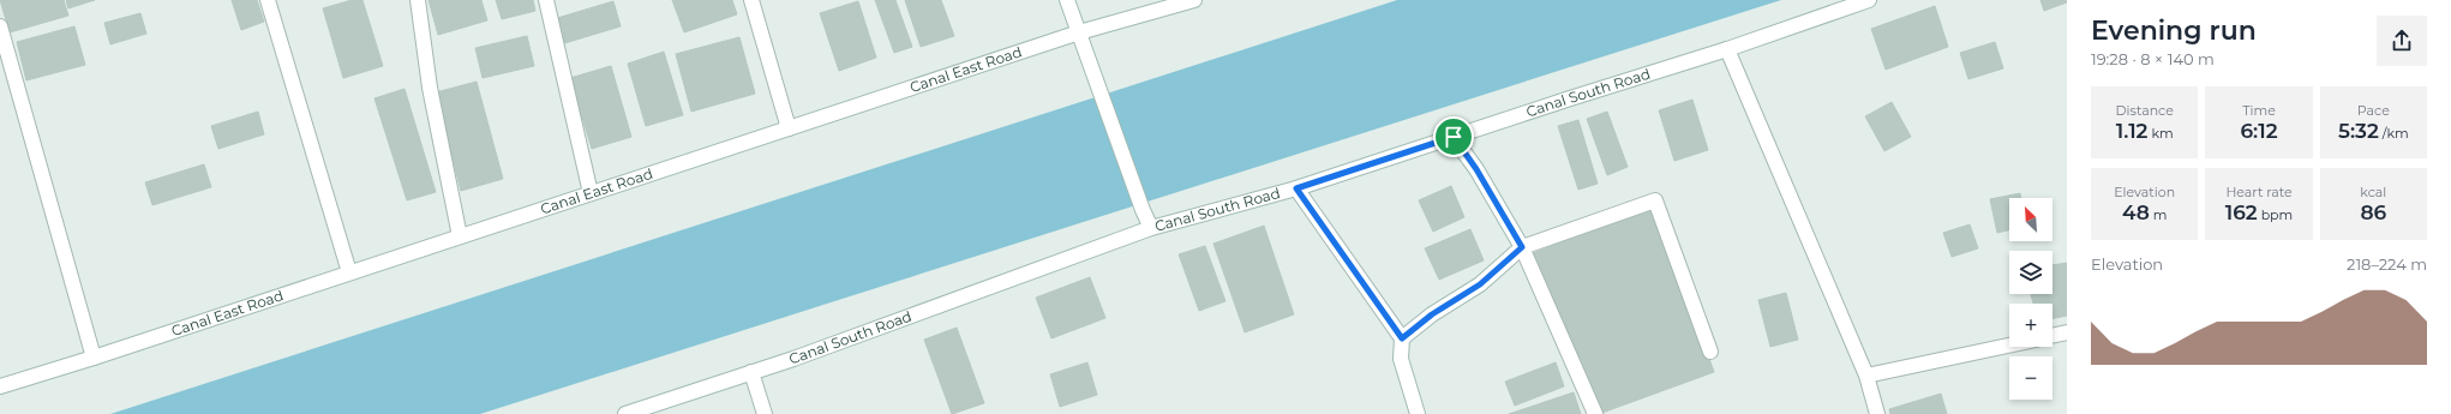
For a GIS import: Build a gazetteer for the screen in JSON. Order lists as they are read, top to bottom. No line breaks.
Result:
{"streets":{"street":["Canal East Road","Canal South Road"]},"north":"top left","page":{"heading":["Evening run","19:28 · 8 × 140 m"],"stats":[["Distance","1.12 km"],["Time","6:12"],["Pace","5:32 /km"],["Elevation","48 m"],["Heart rate","162 bpm"],["kcal","86"]],"map_buttons":["+","−"],"chart":["Elevation","218–224 m"]}}
